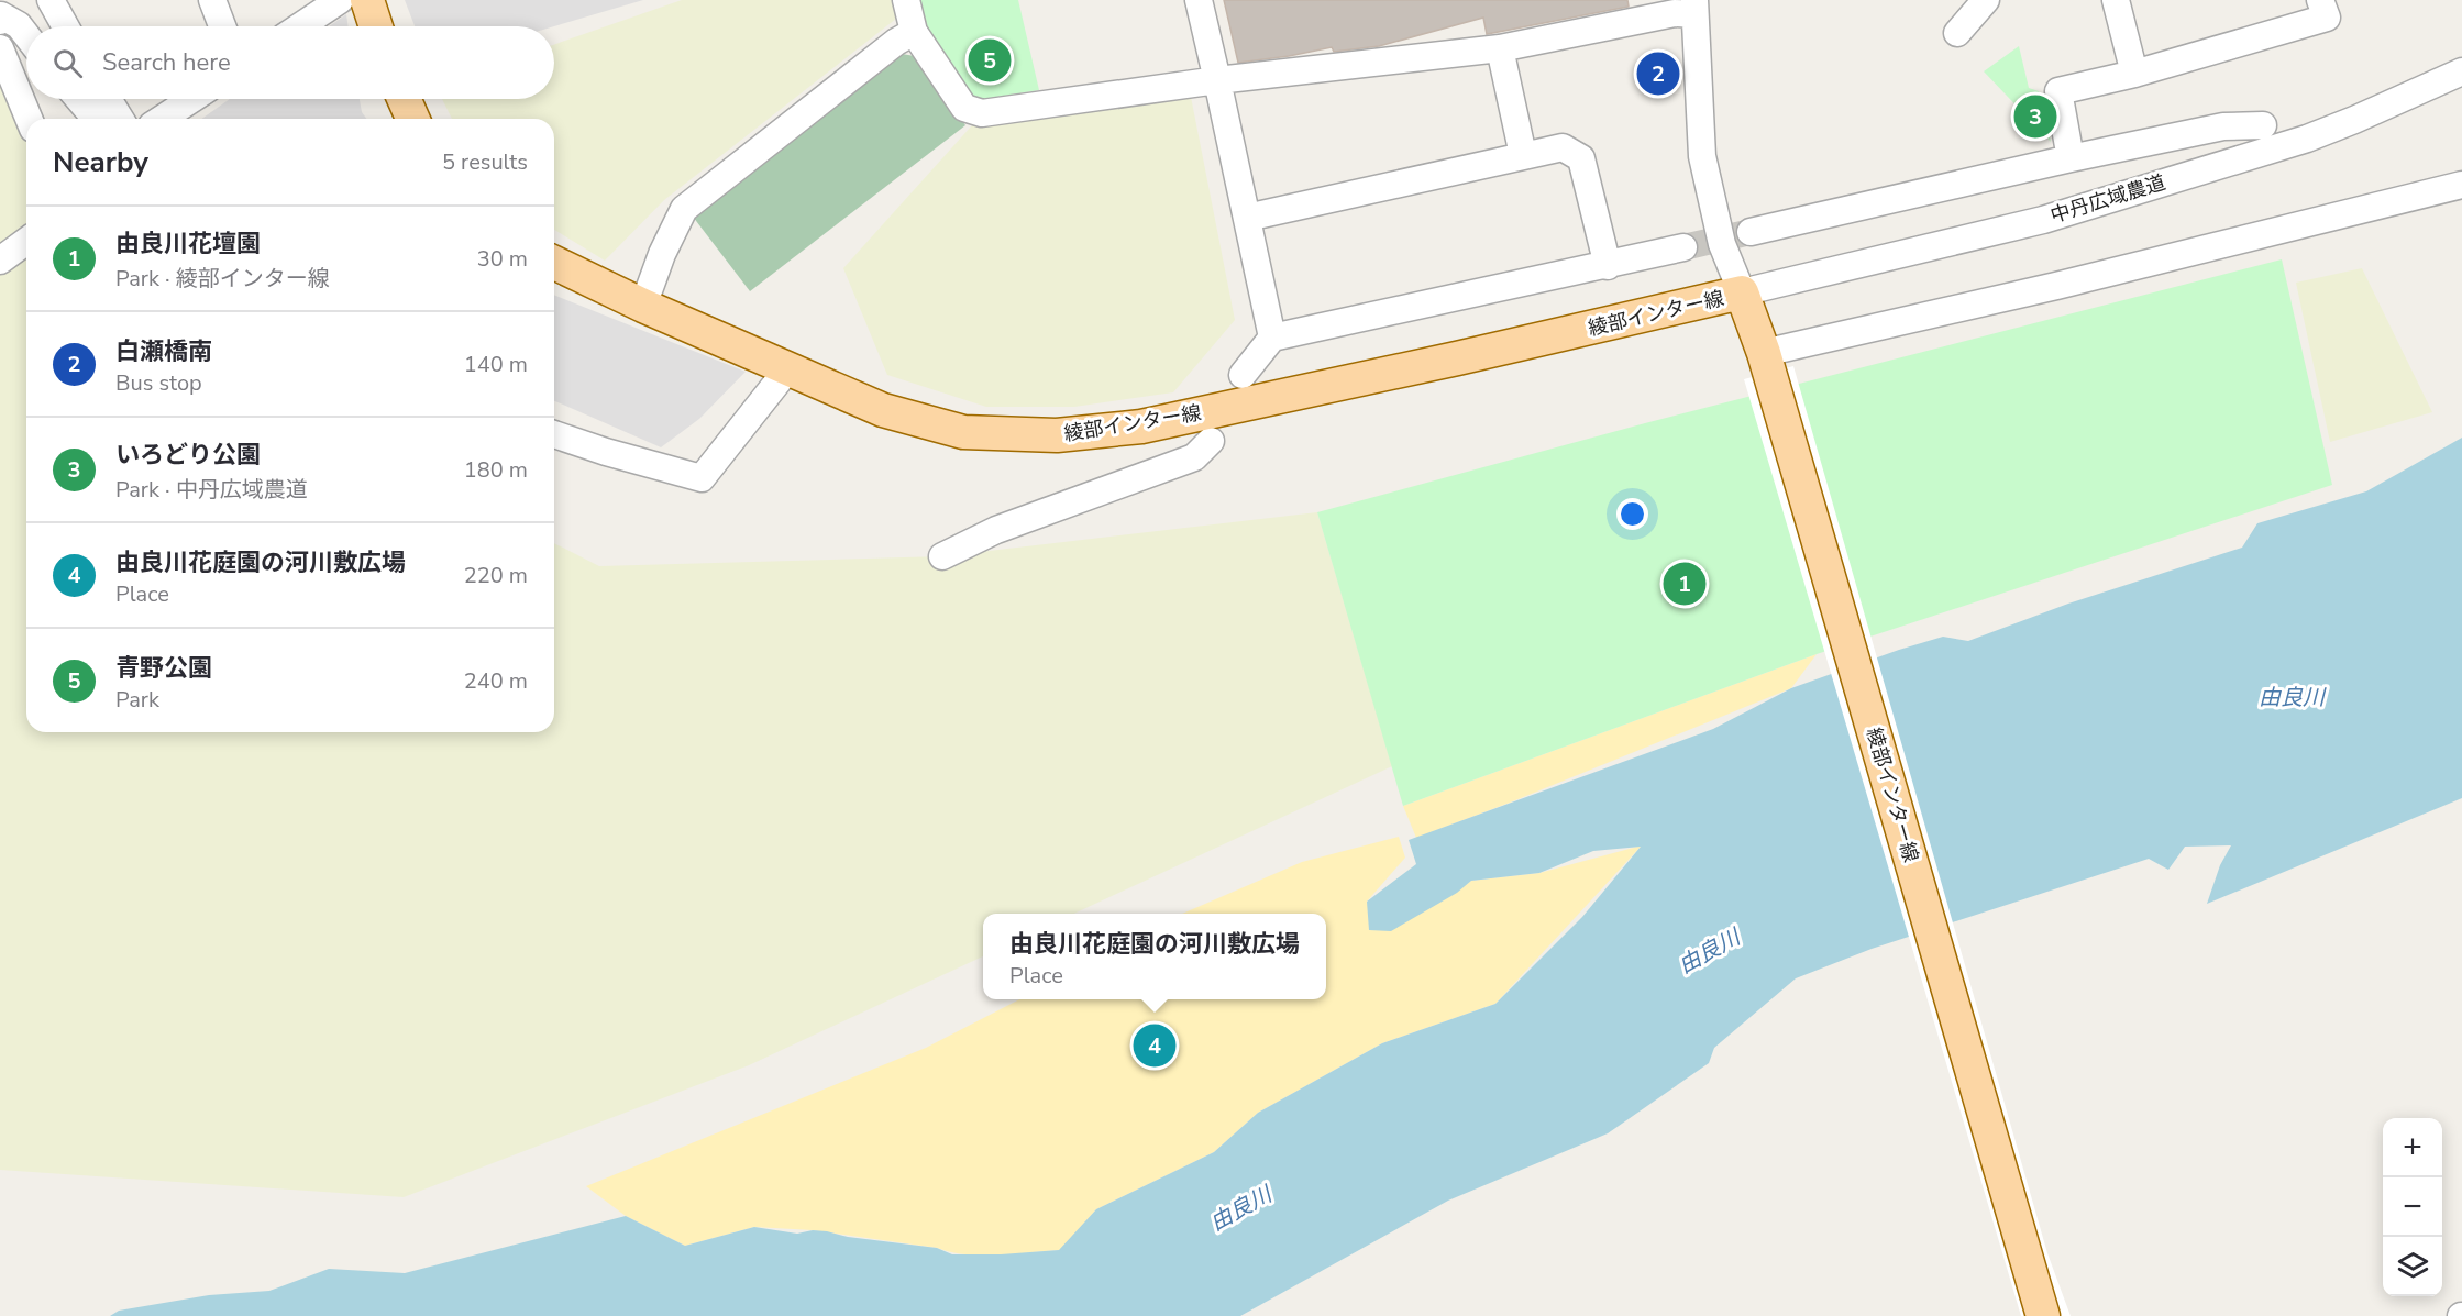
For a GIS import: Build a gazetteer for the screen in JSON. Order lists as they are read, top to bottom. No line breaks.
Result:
{"streets":{"main road":["綾部インター線"],"street":["中丹広域農道"]},"crossings":[["中丹広域農道","綾部インター線"]],"water":["由良川"],"page":{"search":"Search here","pins":["5","2","3","1","4"],"heading":["Nearby","5 results"],"list":[{"mark":"1","name":"由良川花壇園","note":"Park · 綾部インター線","value":"30 m"},{"mark":"2","name":"白瀬橋南","note":"Bus stop","value":"140 m"},{"mark":"3","name":"いろどり公園","note":"Park · 中丹広域農道","value":"180 m"},{"mark":"4","name":"由良川花庭園の河川敷広場","note":"Place","value":"220 m"},{"mark":"5","name":"青野公園","note":"Park","value":"240 m"}],"popup":["由良川花庭園の河川敷広場","Place"],"map_buttons":["+","−"]}}
